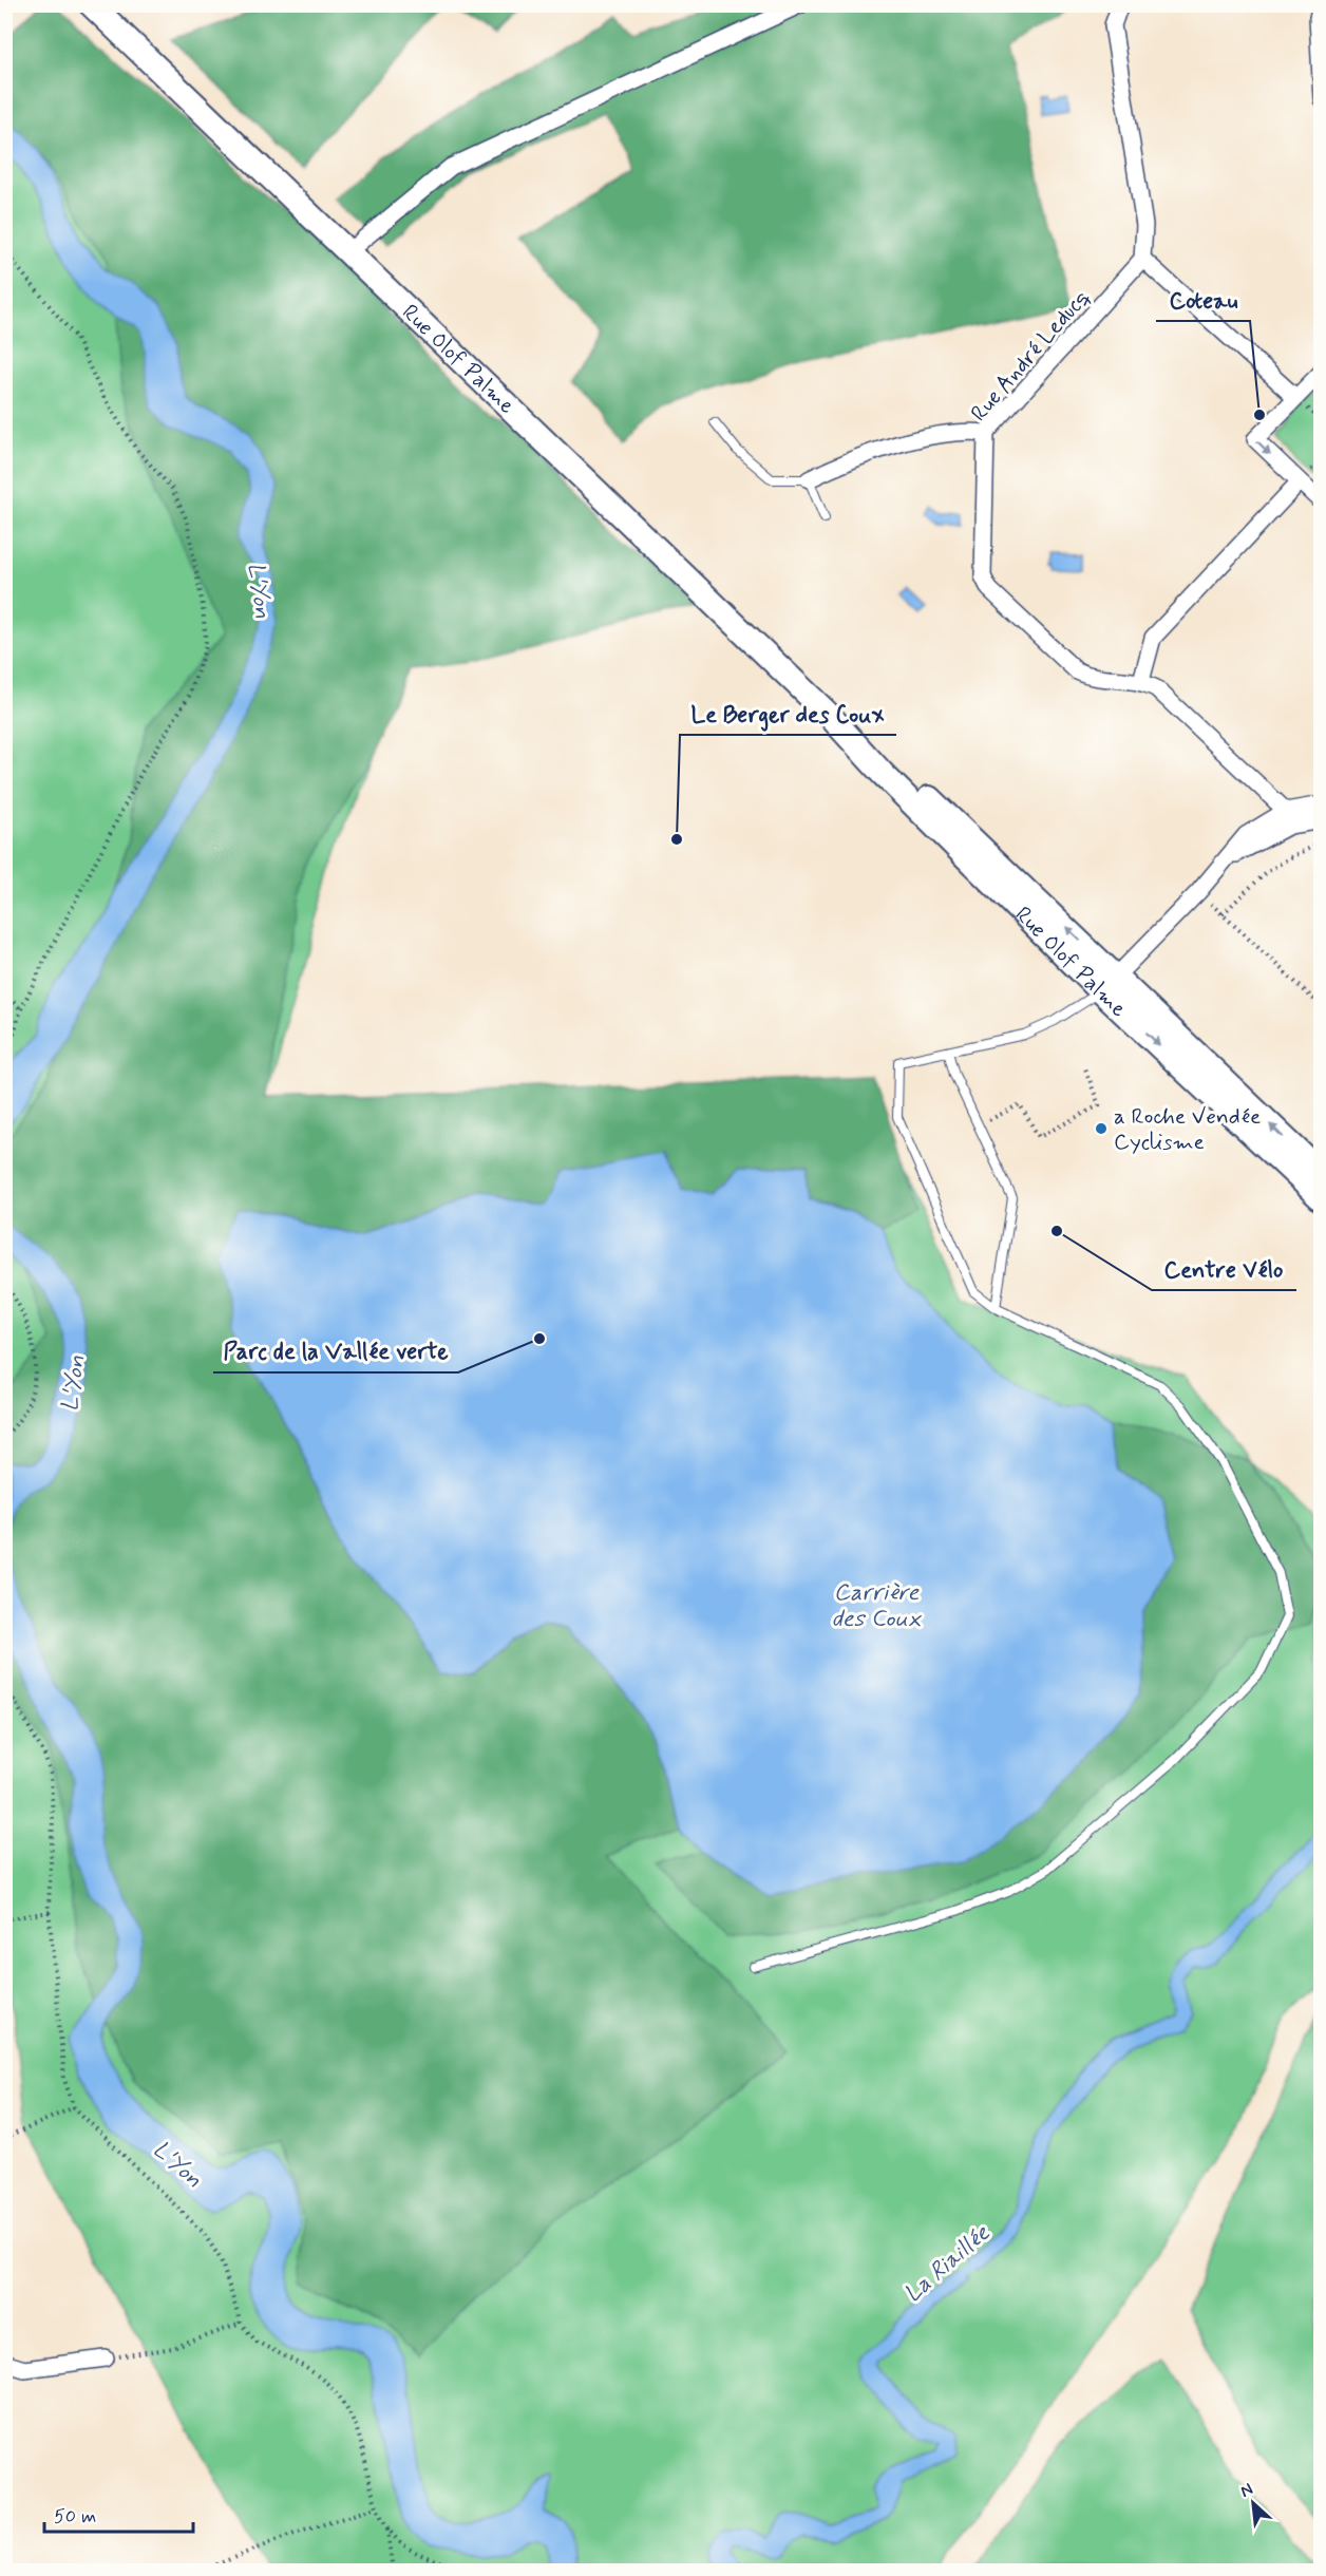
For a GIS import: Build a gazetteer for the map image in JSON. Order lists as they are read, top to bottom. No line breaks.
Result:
{"streets":{"main road":["Rue Olof Palme"],"street":["Rue André Leducq"]},"water":["L'Yon","Carrière des Coux","La Riaillée"],"places":["Coteau","Le Berger des Coux","a Roche Vendée Cyclisme","Centre Vélo","Parc de la Vallée verte"],"scale_bar":"50 m","north":"top left"}
